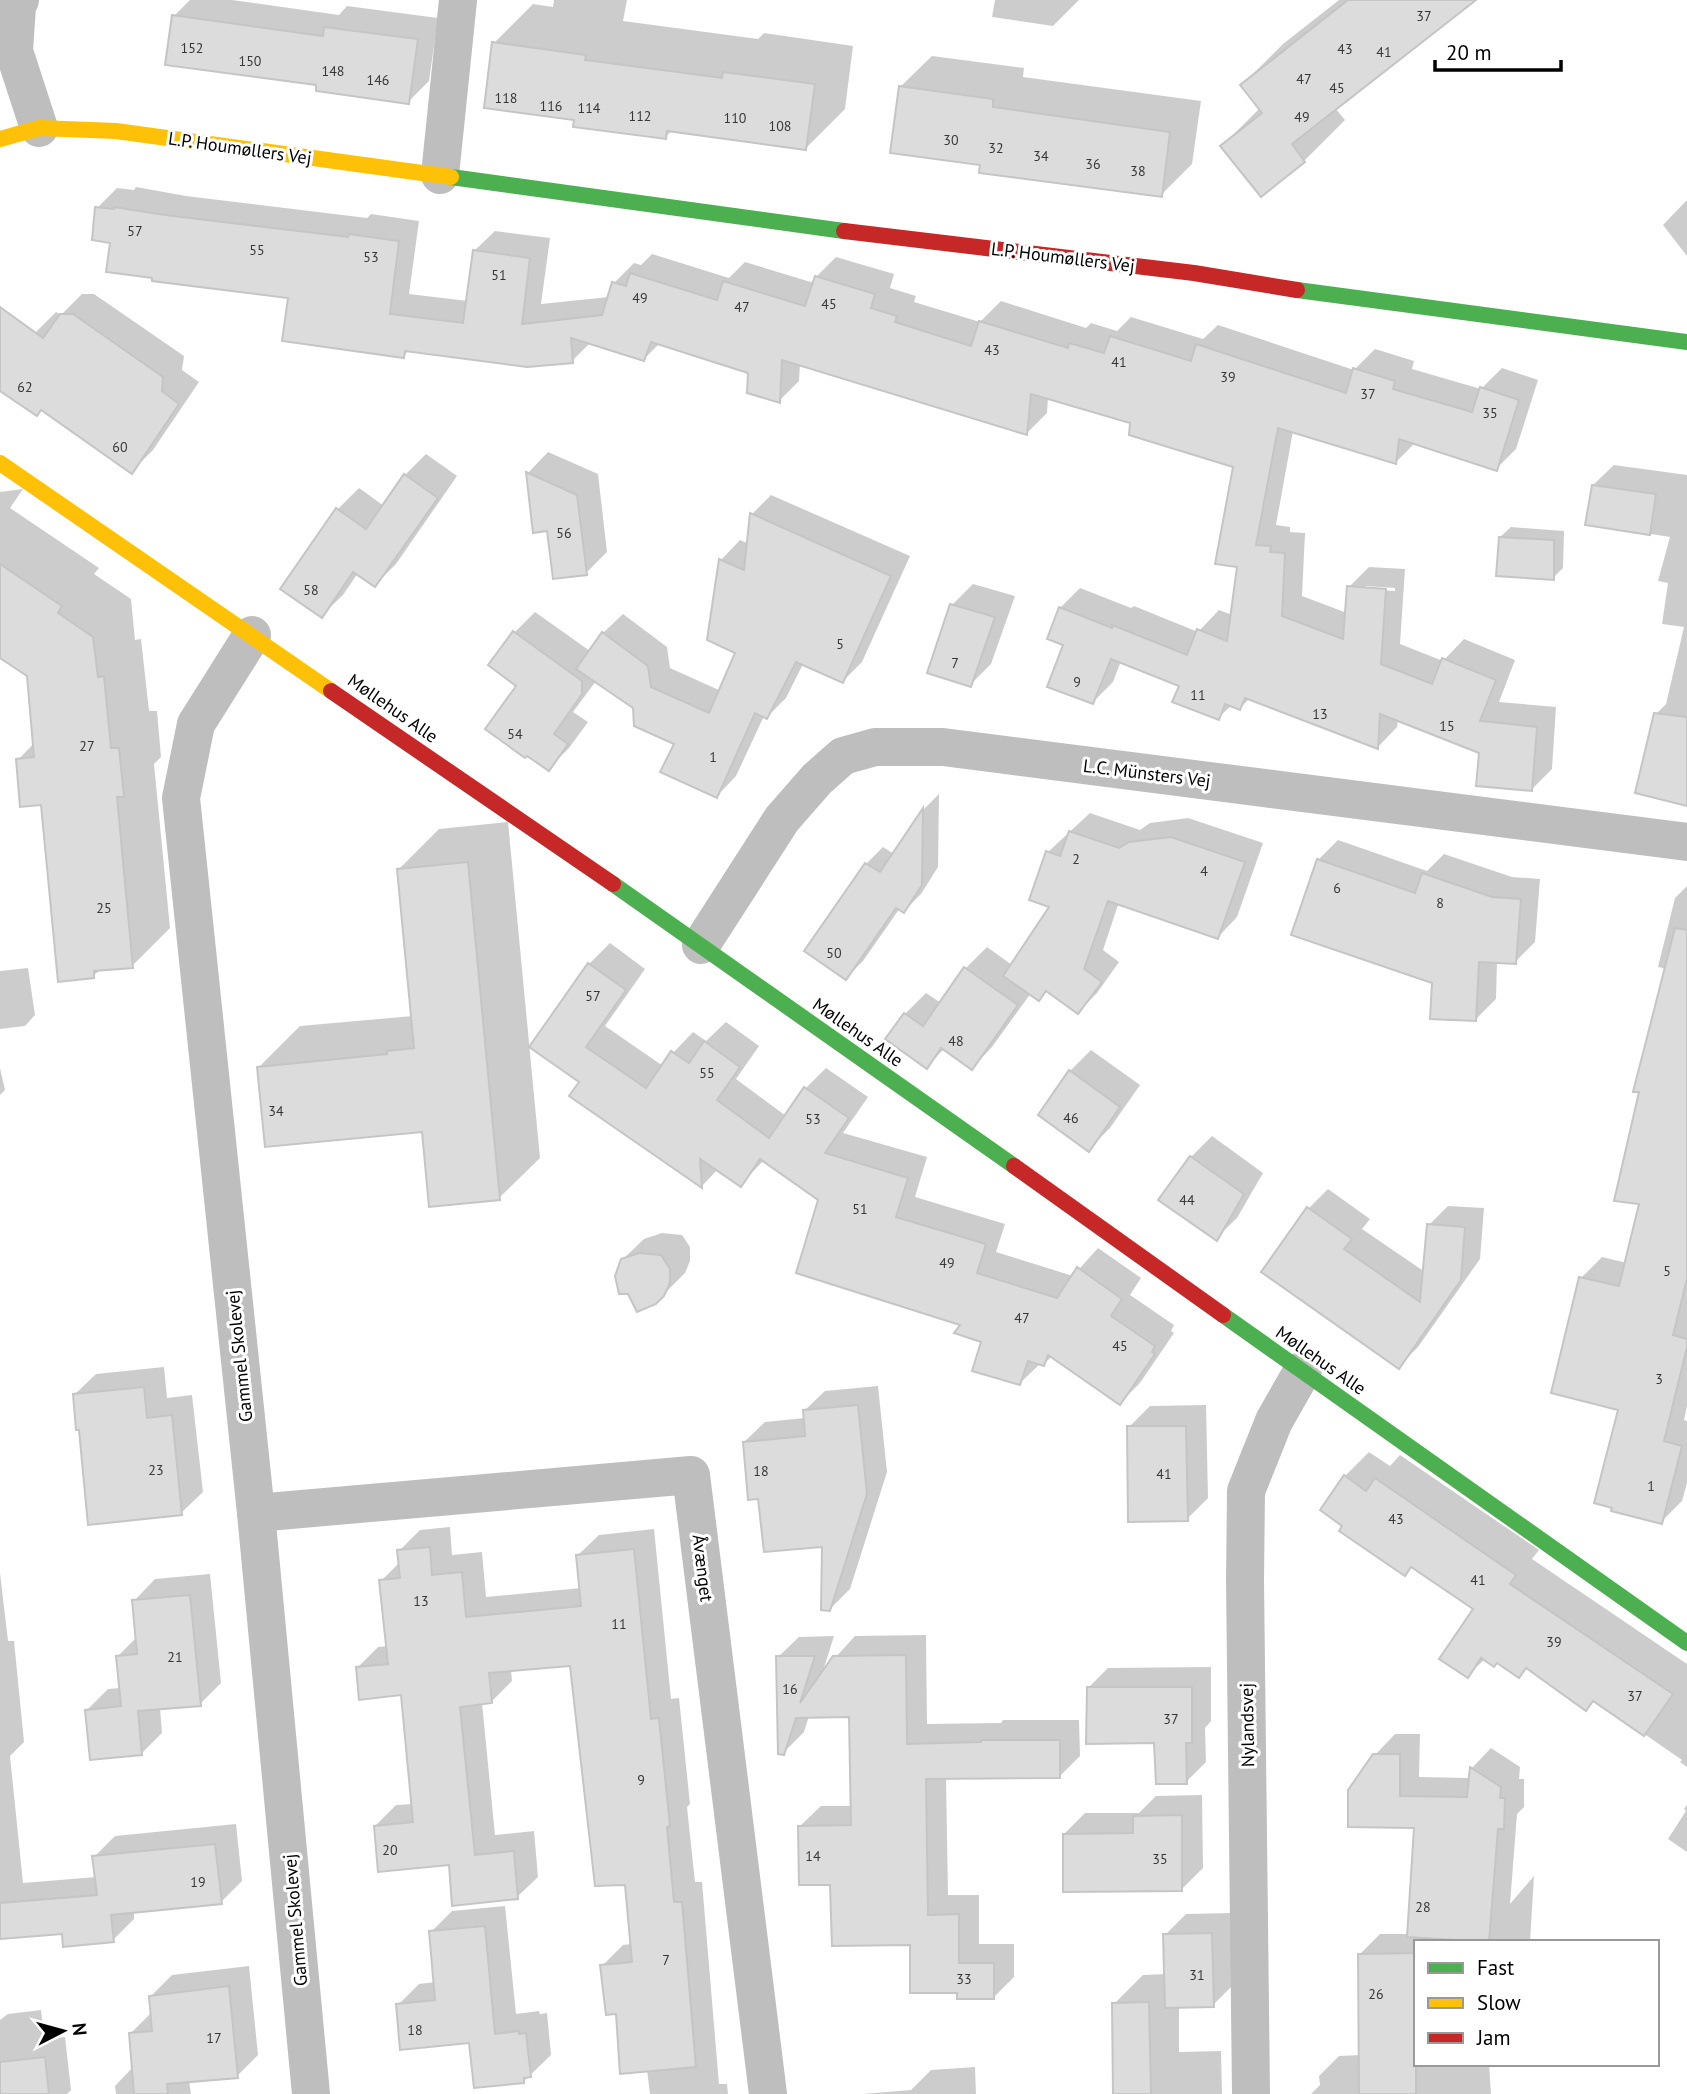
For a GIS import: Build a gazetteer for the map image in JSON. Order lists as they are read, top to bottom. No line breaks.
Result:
{"streets":{"street":["L.P. Houmøllers Vej","Møllehus Alle","L.C. Münsters Vej","Gammel Skolevej","Åvænget","Nylandsvej"]},"crossings":[["Møllehus Alle","L.C. Münsters Vej"],["Møllehus Alle","Gammel Skolevej"],["Møllehus Alle","Nylandsvej"],["Gammel Skolevej","Åvænget"]],"house_numbers":["37","152","43","41","150","148","47","146","45","118","116","114","112","49","110","108","30","32","34","36","38","57","55","53","51","49","45","47","43","41","39","62","37","35","60","56","58","5","7","9","11","13","15","54","27","1","2","4","6","8","25","50","57","48","55","34","46","53","44","51","49","5","47","45","3","23","18","41","1","43","41","13","11","39","21","16","37","37","9","20","14","35","19","28","7","31","33","26","18","17"],"legend":["Fast","Slow","Jam"],"scale_bar":"20 m","north":"right"}
